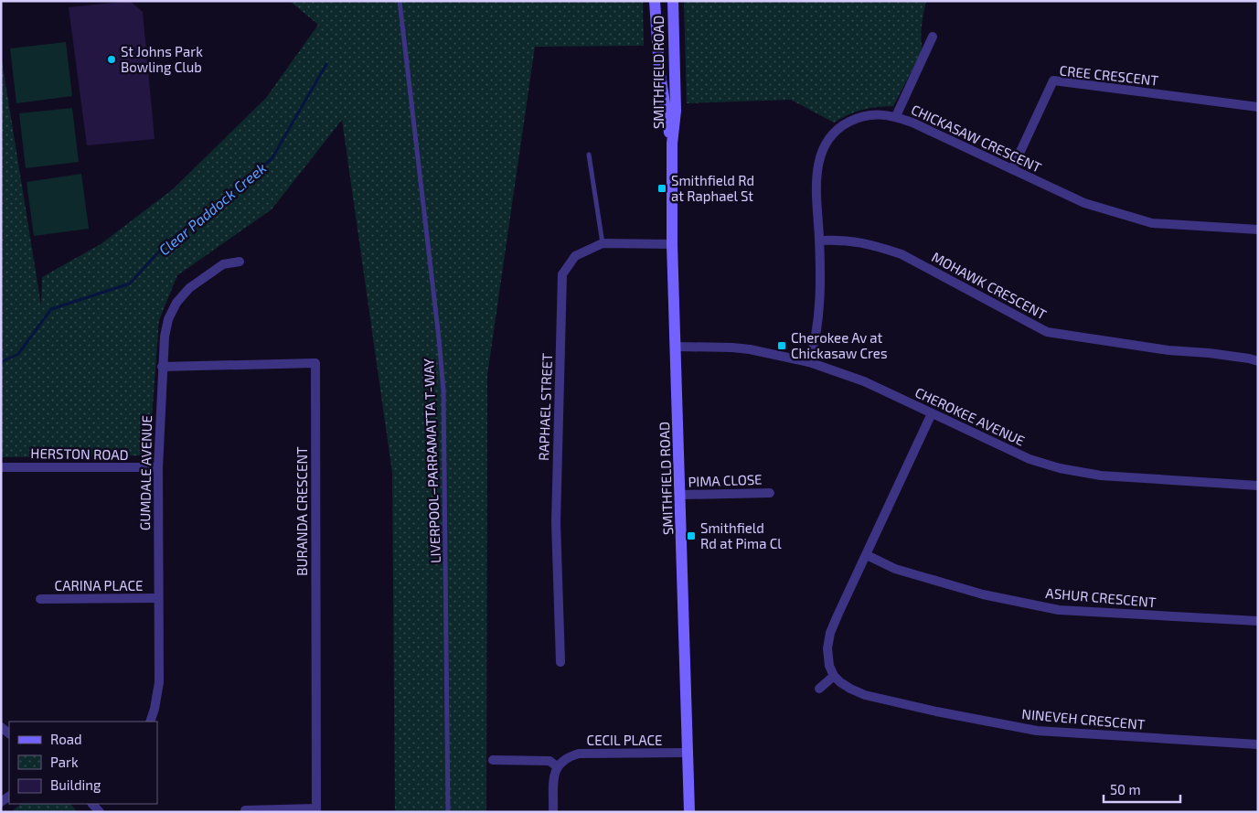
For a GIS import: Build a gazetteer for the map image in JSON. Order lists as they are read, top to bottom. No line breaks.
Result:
{"streets":{"main road":["SMITHFIELD ROAD"],"street":["CREE CRESCENT","CHICKASAW CRESCENT","MOHAWK CRESCENT","RAPHAEL STREET","CHEROKEE AVENUE","HERSTON ROAD","GUMDALE AVENUE","PIMA CLOSE","BURANDA CRESCENT","CARINA PLACE","ASHUR CRESCENT","NINEVEH CRESCENT","CECIL PLACE"],"lane":["LIVERPOOL–PARRAMATTA T-WAY"]},"crossings":[["SMITHFIELD ROAD","RAPHAEL STREET"],["SMITHFIELD ROAD","CHEROKEE AVENUE"],["SMITHFIELD ROAD","PIMA CLOSE"],["SMITHFIELD ROAD","CECIL PLACE"],["CREE CRESCENT","CHICKASAW CRESCENT"],["CHICKASAW CRESCENT","MOHAWK CRESCENT"],["CHICKASAW CRESCENT","CHEROKEE AVENUE"],["HERSTON ROAD","GUMDALE AVENUE"],["GUMDALE AVENUE","BURANDA CRESCENT"],["GUMDALE AVENUE","CARINA PLACE"]],"water":["Clear Paddock Creek"],"places":{"other":["St Johns Park Bowling Club"],"transit":["Smithfield Rd at Raphael St","Cherokee Av at Chickasaw Cres","Smithfield Rd at Pima Cl"]},"legend":["Road","Park","Building"],"scale_bar":"50 m"}
